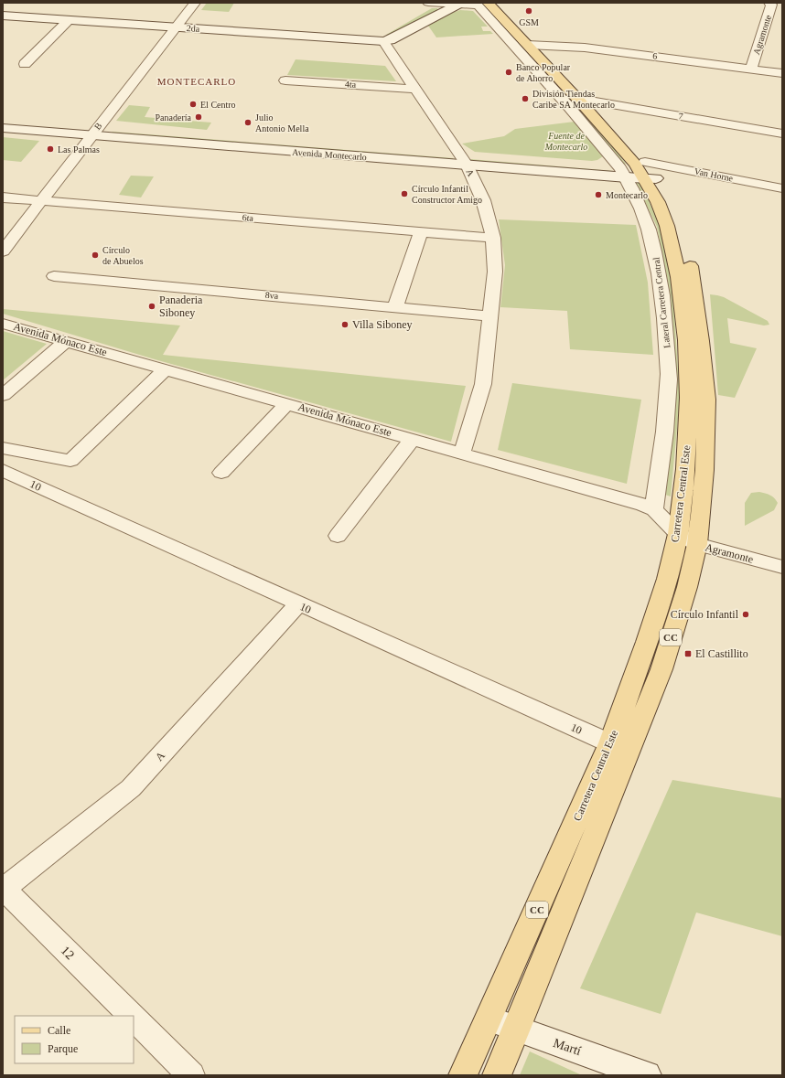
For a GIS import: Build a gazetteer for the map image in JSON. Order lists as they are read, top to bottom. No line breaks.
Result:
{"streets":{"main road":["Carretera Central Este","CC"],"street":["2da","Agramonte","6","4ta","7","B","Avenida Montecarlo","A","Van Horne","6ta","8va","Lateral Carretera Central","Avenida Mónaco Este","10","12","Martí"]},"crossings":[["2da","B"],["2da","A"],["Agramonte","6"],["Agramonte","Avenida Mónaco Este"],["Agramonte","Carretera Central Este"],["6","Carretera Central Este"],["4ta","A"],["7","Carretera Central Este"],["B","Avenida Montecarlo"],["B","6ta"],["Avenida Montecarlo","A"],["Avenida Montecarlo","Van Horne"],["Avenida Montecarlo","Lateral Carretera Central"],["Avenida Montecarlo","Carretera Central Este"],["A","6ta"],["A","8va"],["A","Avenida Mónaco Este"],["A","10"],["A","12"],["Van Horne","Lateral Carretera Central"],["Van Horne","Carretera Central Este"],["Lateral Carretera Central","Avenida Mónaco Este"],["Lateral Carretera Central","Carretera Central Este"],["Avenida Mónaco Este","Carretera Central Este"],["10","Carretera Central Este"],["Carretera Central Este","Martí"]],"districts":["MONTECARLO"],"parks":["Fuente de Montecarlo"],"places":{"other":["GSM","Banco Popular de Ahorro","División Tiendas Caribe SA Montecarlo","El Centro","Panadería","Julio Antonio Mella","Las Palmas","Círculo Infantil Constructor Amigo","Montecarlo","Círculo de Abuelos","Panaderia Siboney","Villa Siboney","Círculo Infantil"],"transit":["El Castillito"]},"legend":["Calle","Parque"]}
